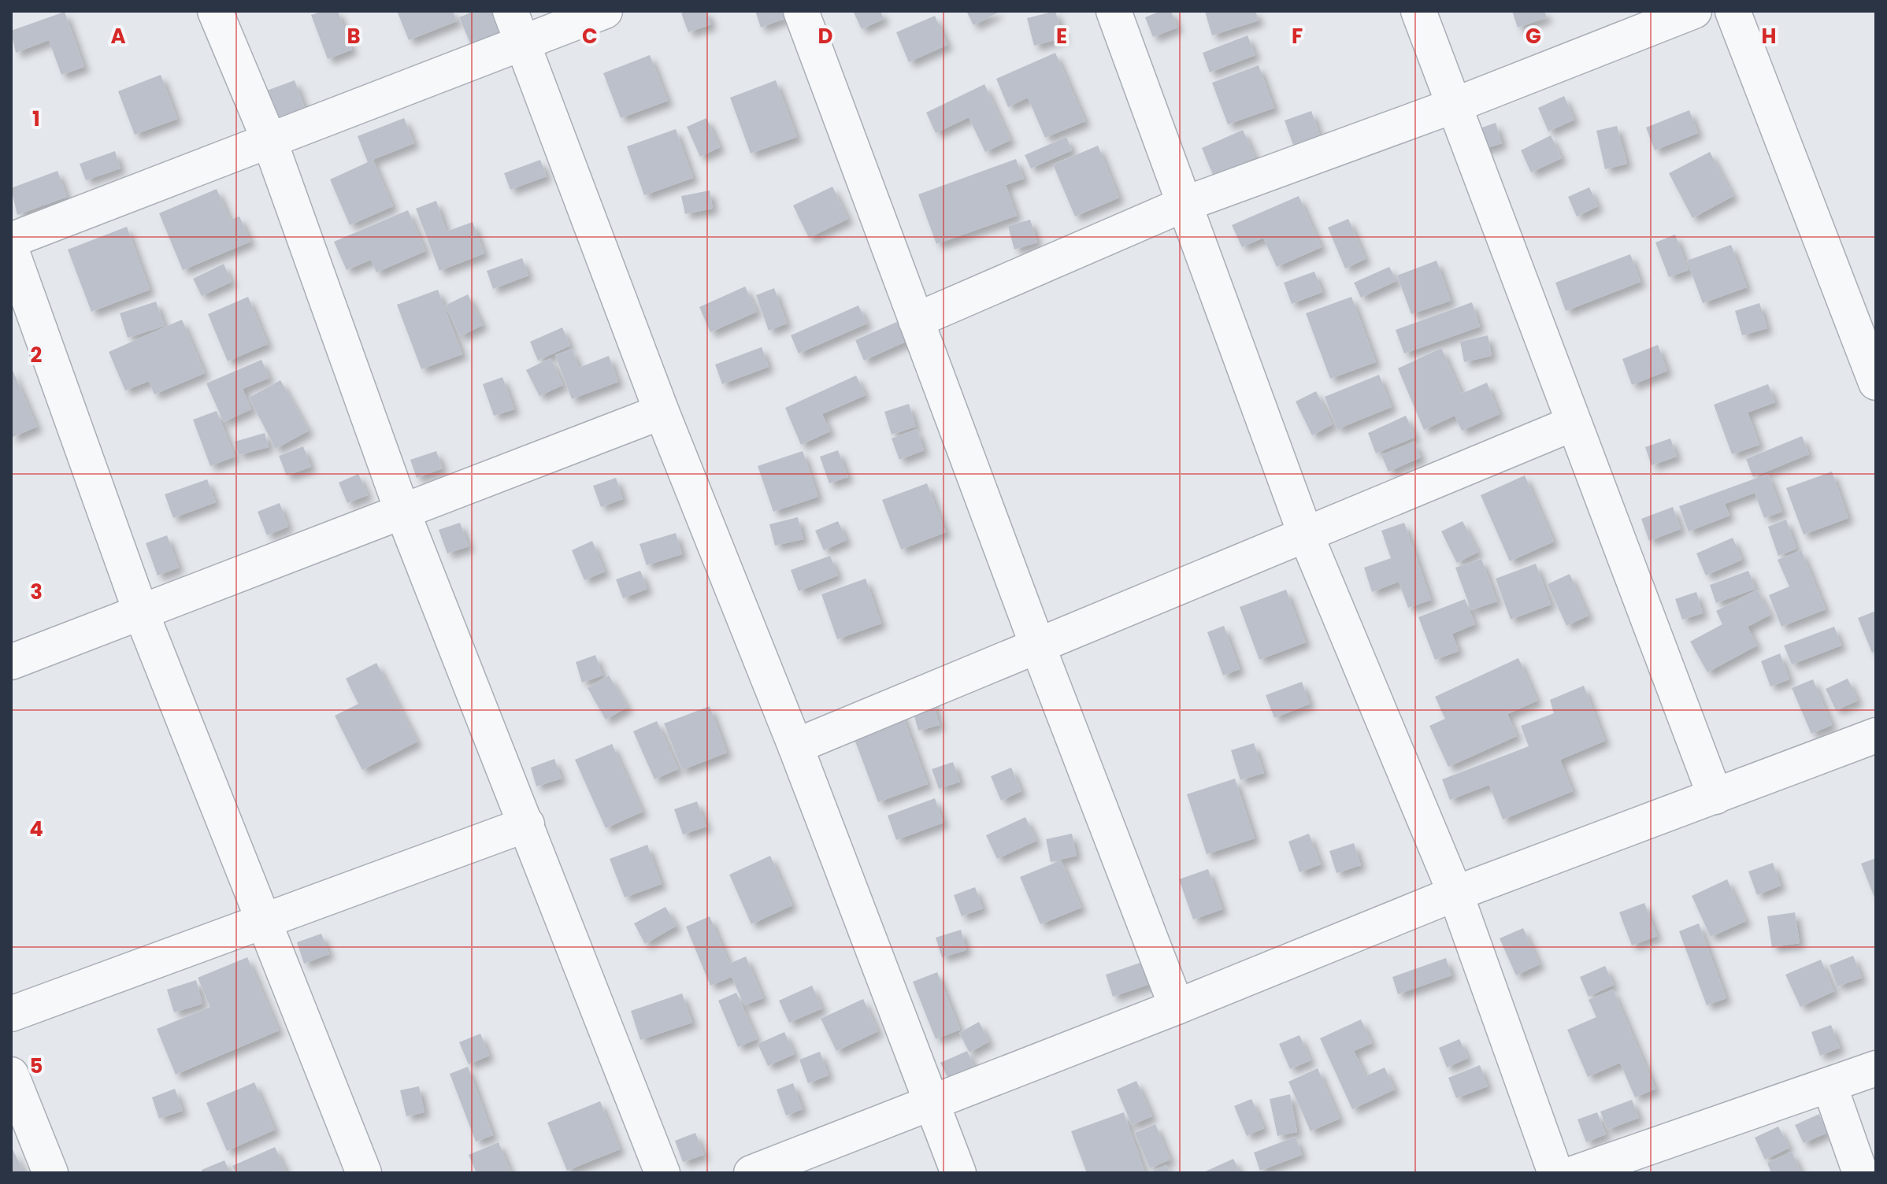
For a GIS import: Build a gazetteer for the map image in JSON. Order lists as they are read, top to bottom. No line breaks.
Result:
{"grid":{"columns":["A","B","C","D","E","F","G","H"],"rows":["1","2","3","4","5"]}}
